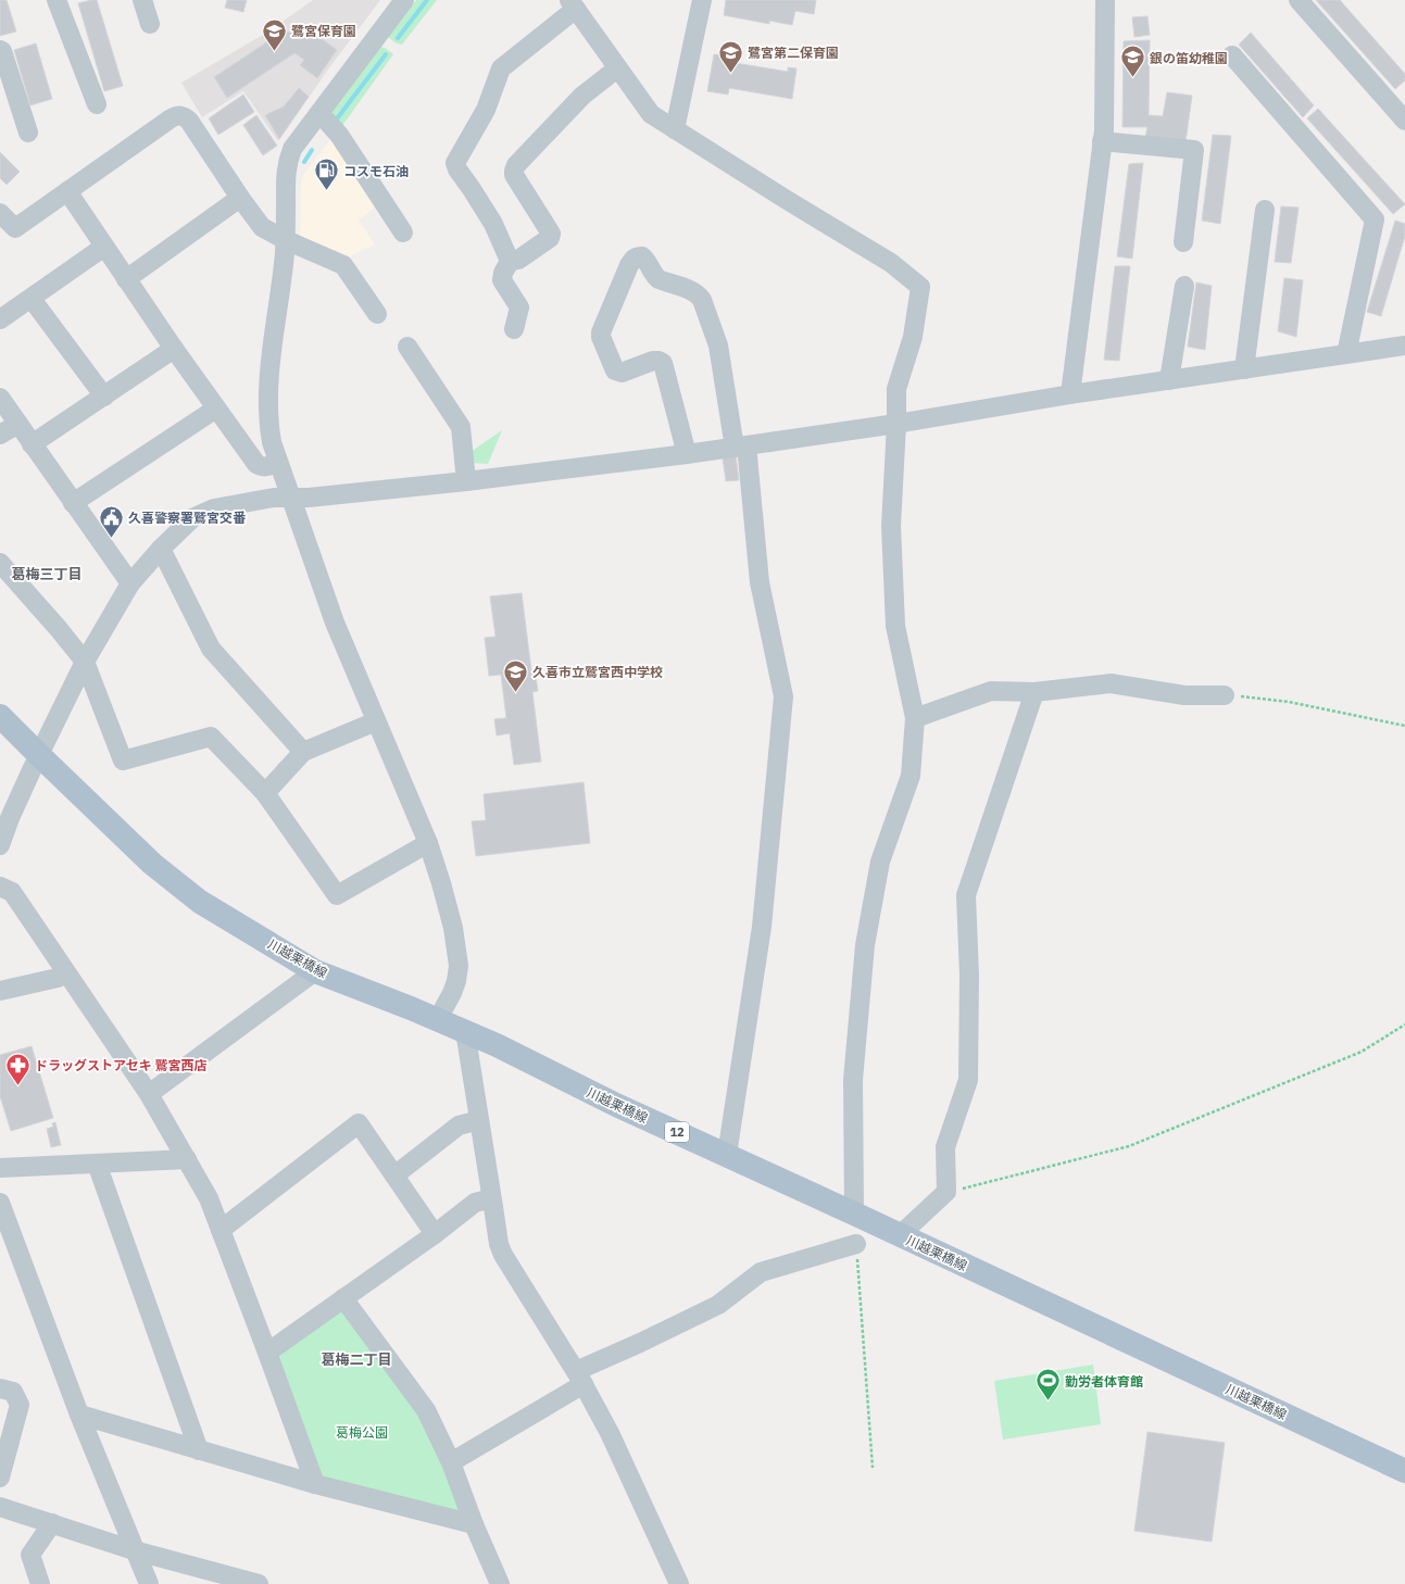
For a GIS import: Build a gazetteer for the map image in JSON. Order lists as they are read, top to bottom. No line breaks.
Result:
{"streets":{"main road":["川越栗橋線","12"]},"districts":["葛梅三丁目","葛梅二丁目"],"parks":["葛梅公園"],"places":{"school or university":["鷺宮保育園","鷺宮第二保育園","銀の笛幼稚園","久喜市立鷲宮西中学校"],"fuel station":["コスモ石油"],"public building":["久喜警察署鷲宮交番"],"pharmacy":["ドラッグストアセキ 鷲宮西店"],"sports":["勤労者体育館"]}}
